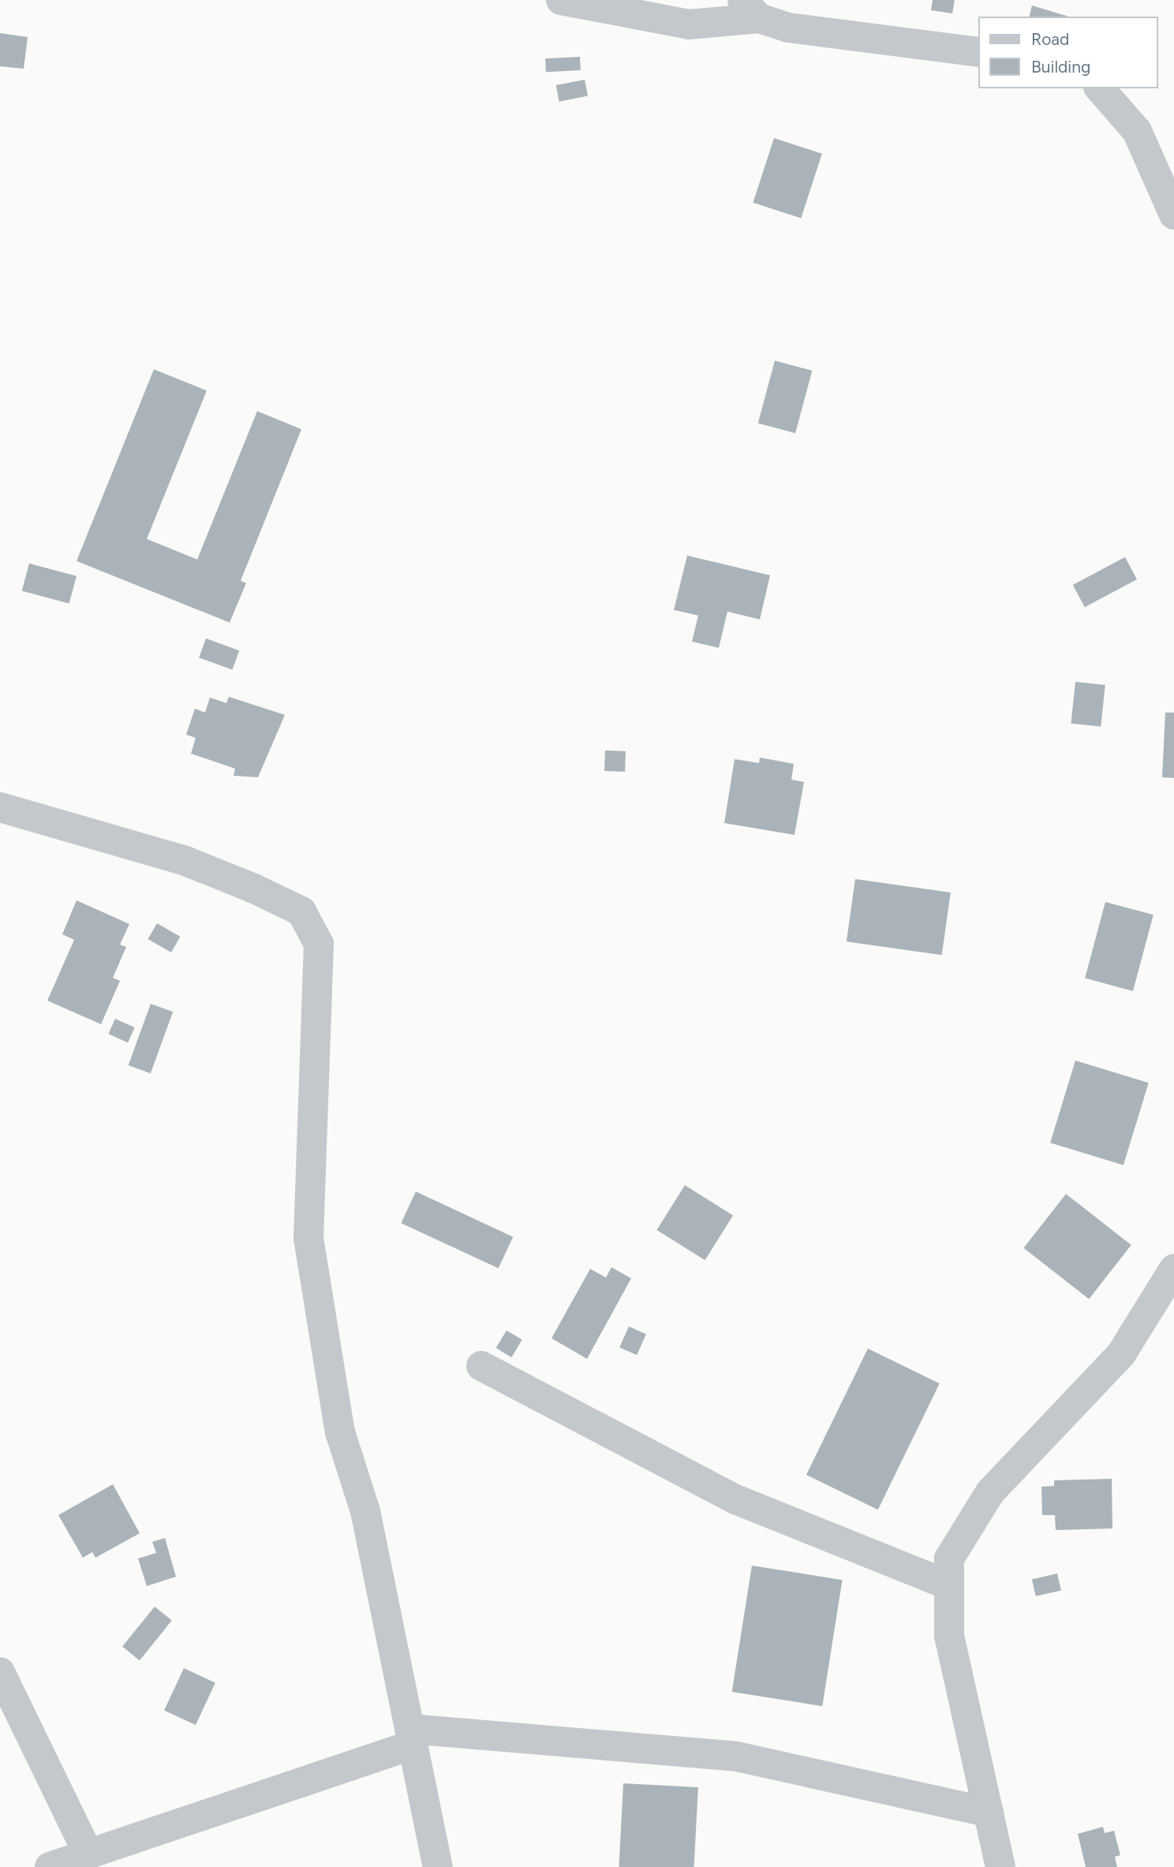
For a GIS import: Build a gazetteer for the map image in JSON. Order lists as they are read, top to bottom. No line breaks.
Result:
{"legend":["Road","Building"]}
